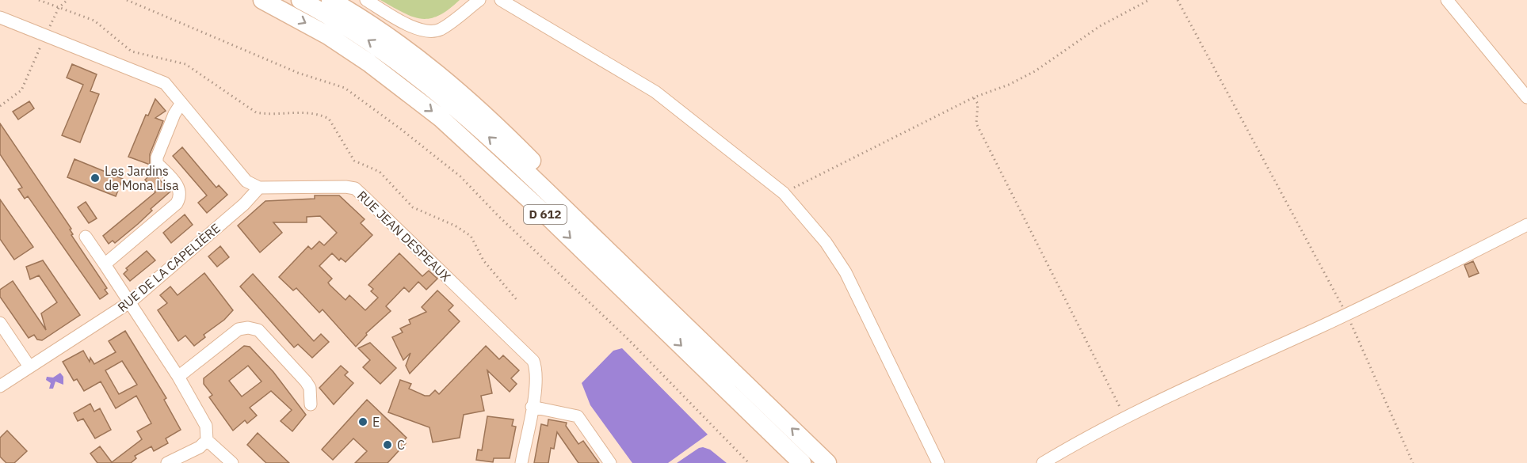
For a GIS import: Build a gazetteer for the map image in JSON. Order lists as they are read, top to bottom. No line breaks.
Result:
{"streets":{"highway":["D 612"],"street":["RUE JEAN DESPEAUX","RUE DE LA CAPELIÈRE"]},"crossings":[["RUE JEAN DESPEAUX","RUE DE LA CAPELIÈRE"]],"places":["Les Jardins de Mona Lisa","E","C"]}
